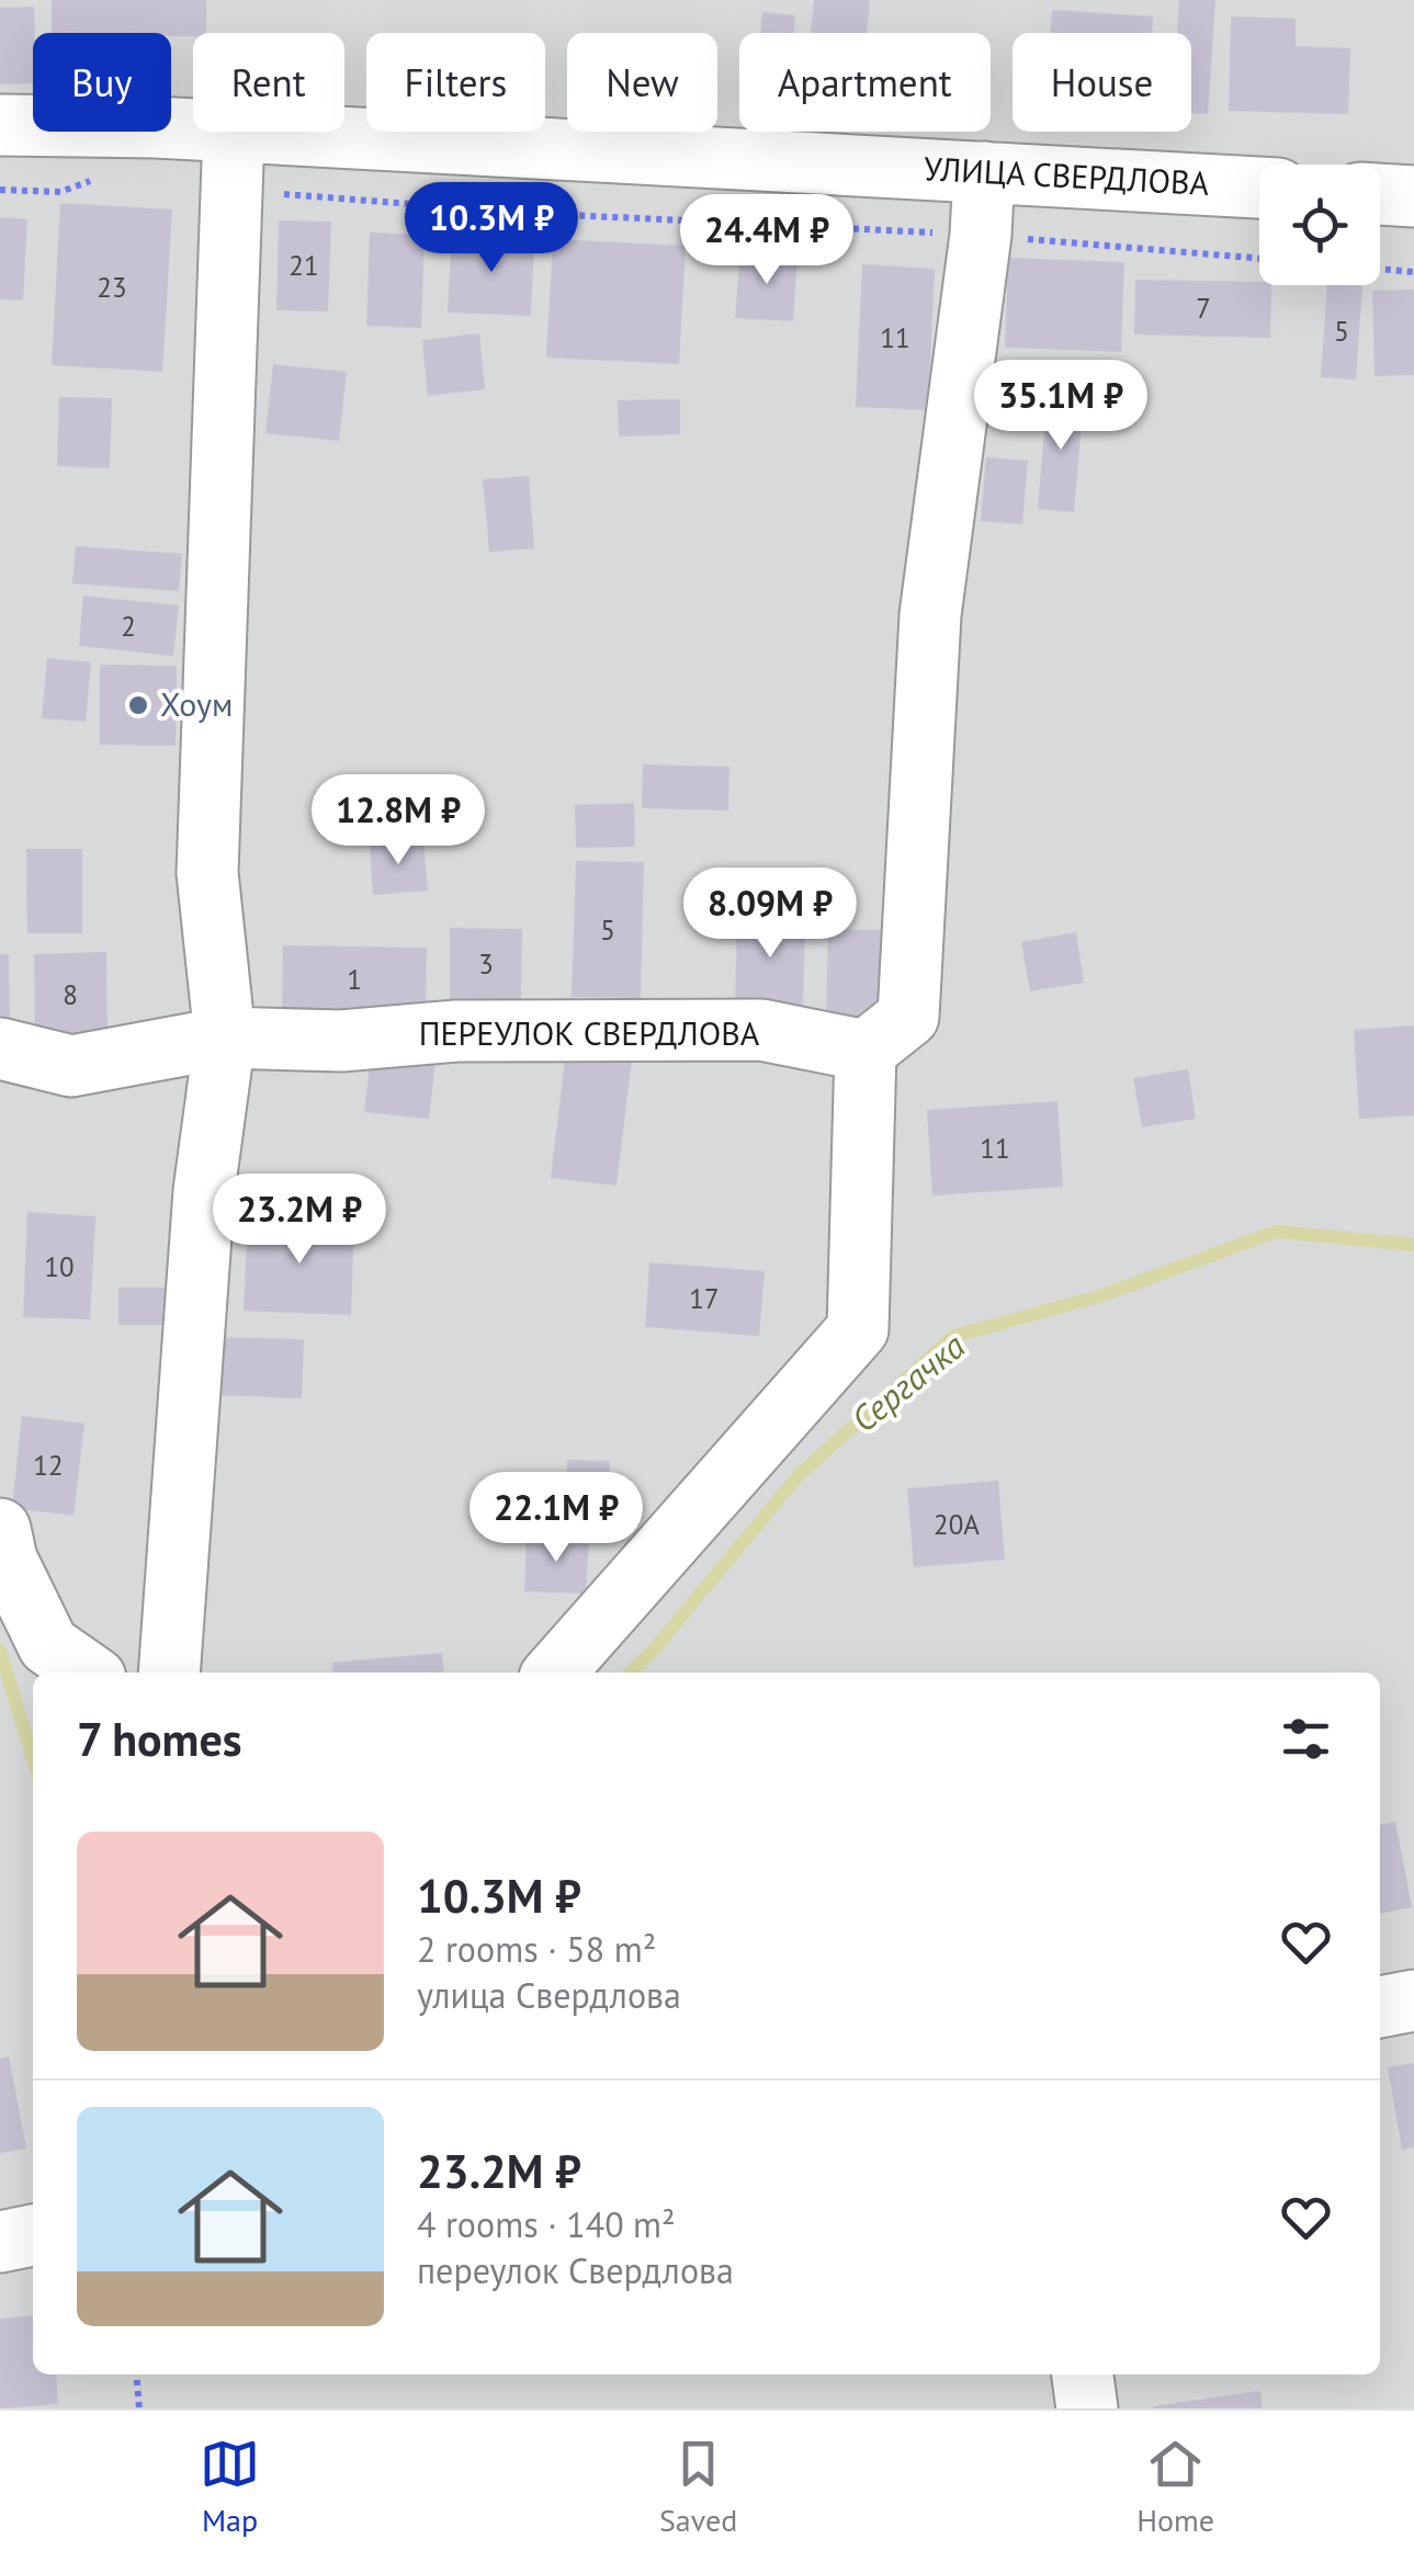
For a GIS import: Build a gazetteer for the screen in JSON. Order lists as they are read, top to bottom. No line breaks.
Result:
{"streets":{"street":["УЛИЦА СВЕРДЛОВА","ПЕРЕУЛОК СВЕРДЛОВА"]},"water":["Сергачка"],"places":["Хоум"],"house_numbers":["21","23","7","5","11","2","5","3","1","8","11","10","17","12","20А"],"page":{"chip":["Buy","Rent","Filters","New","Apartment","House"],"price":["10.3M ₽","24.4M ₽","35.1M ₽","12.8M ₽","8.09M ₽","23.2M ₽","22.1M ₽"],"heading":"7 homes","list":[{"name":"10.3M ₽","note":"2 rooms · 58 m² · улица Свердлова"},{"name":"23.2M ₽","note":"4 rooms · 140 m² · переулок Свердлова"}],"tabs":["Map","Saved","Home"]}}
